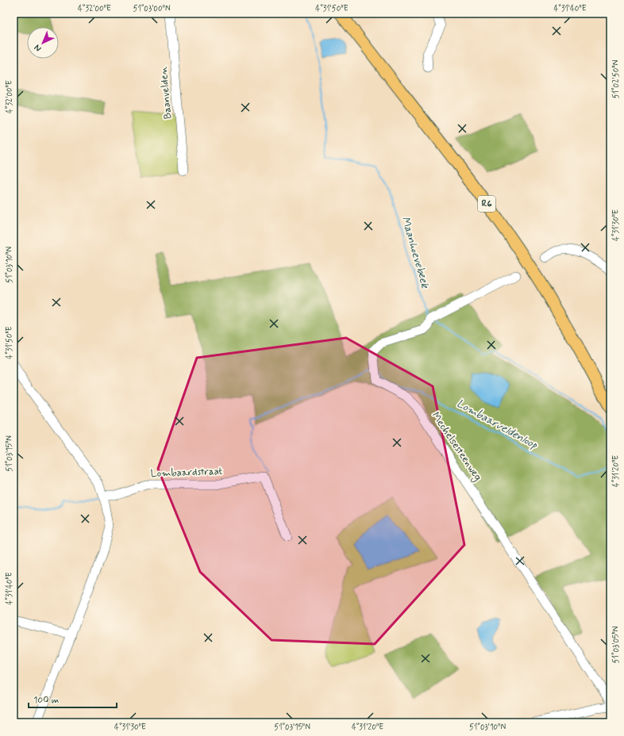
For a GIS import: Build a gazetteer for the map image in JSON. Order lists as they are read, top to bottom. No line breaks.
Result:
{"streets":{"main road":["R6"],"street":["Baanvelden","Mechelsesteenweg","Lombaardstraat"]},"water":["Maanhoevebeek","Lombaarveldenloop"],"scale_bar":"100 m","north":"bottom left","coordinates":["4°32'00\"E","51°03'00\"N","4°31'50\"E","4°31'40\"E","51°02'50\"N","4°31'30\"E","51°03'10\"N","51°03'15\"N","4°31'20\"E","51°03'05\"N"]}
